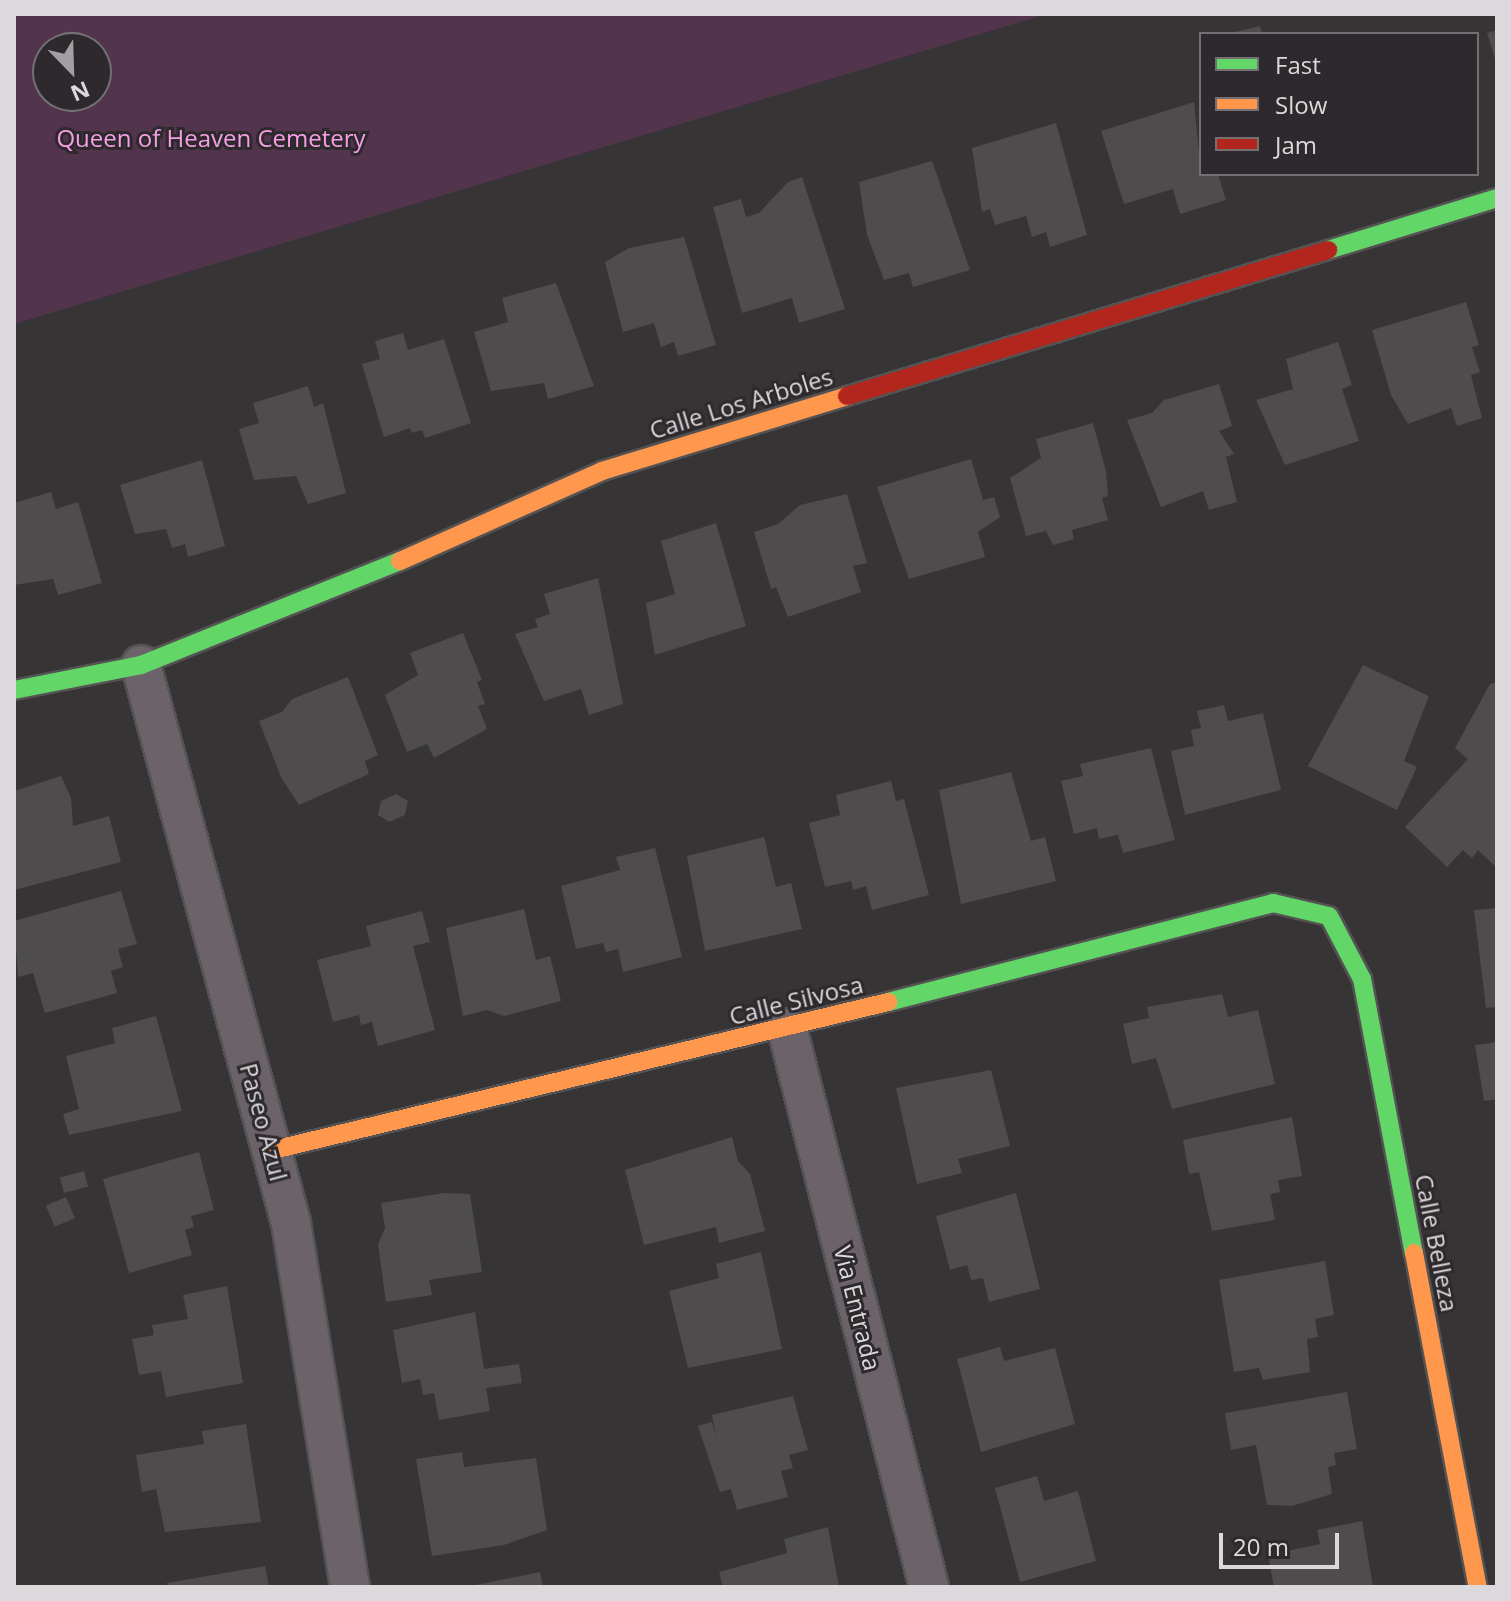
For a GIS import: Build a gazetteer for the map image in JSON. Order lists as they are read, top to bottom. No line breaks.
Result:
{"streets":{"street":["Calle Los Arboles","Calle Silvosa","Paseo Azul","Calle Belleza","Via Entrada"]},"crossings":[["Calle Los Arboles","Paseo Azul"],["Calle Silvosa","Paseo Azul"],["Calle Silvosa","Calle Belleza"],["Calle Silvosa","Via Entrada"]],"parks":["Queen of Heaven Cemetery"],"legend":["Fast","Slow","Jam"],"scale_bar":"20 m","north":"bottom right"}
